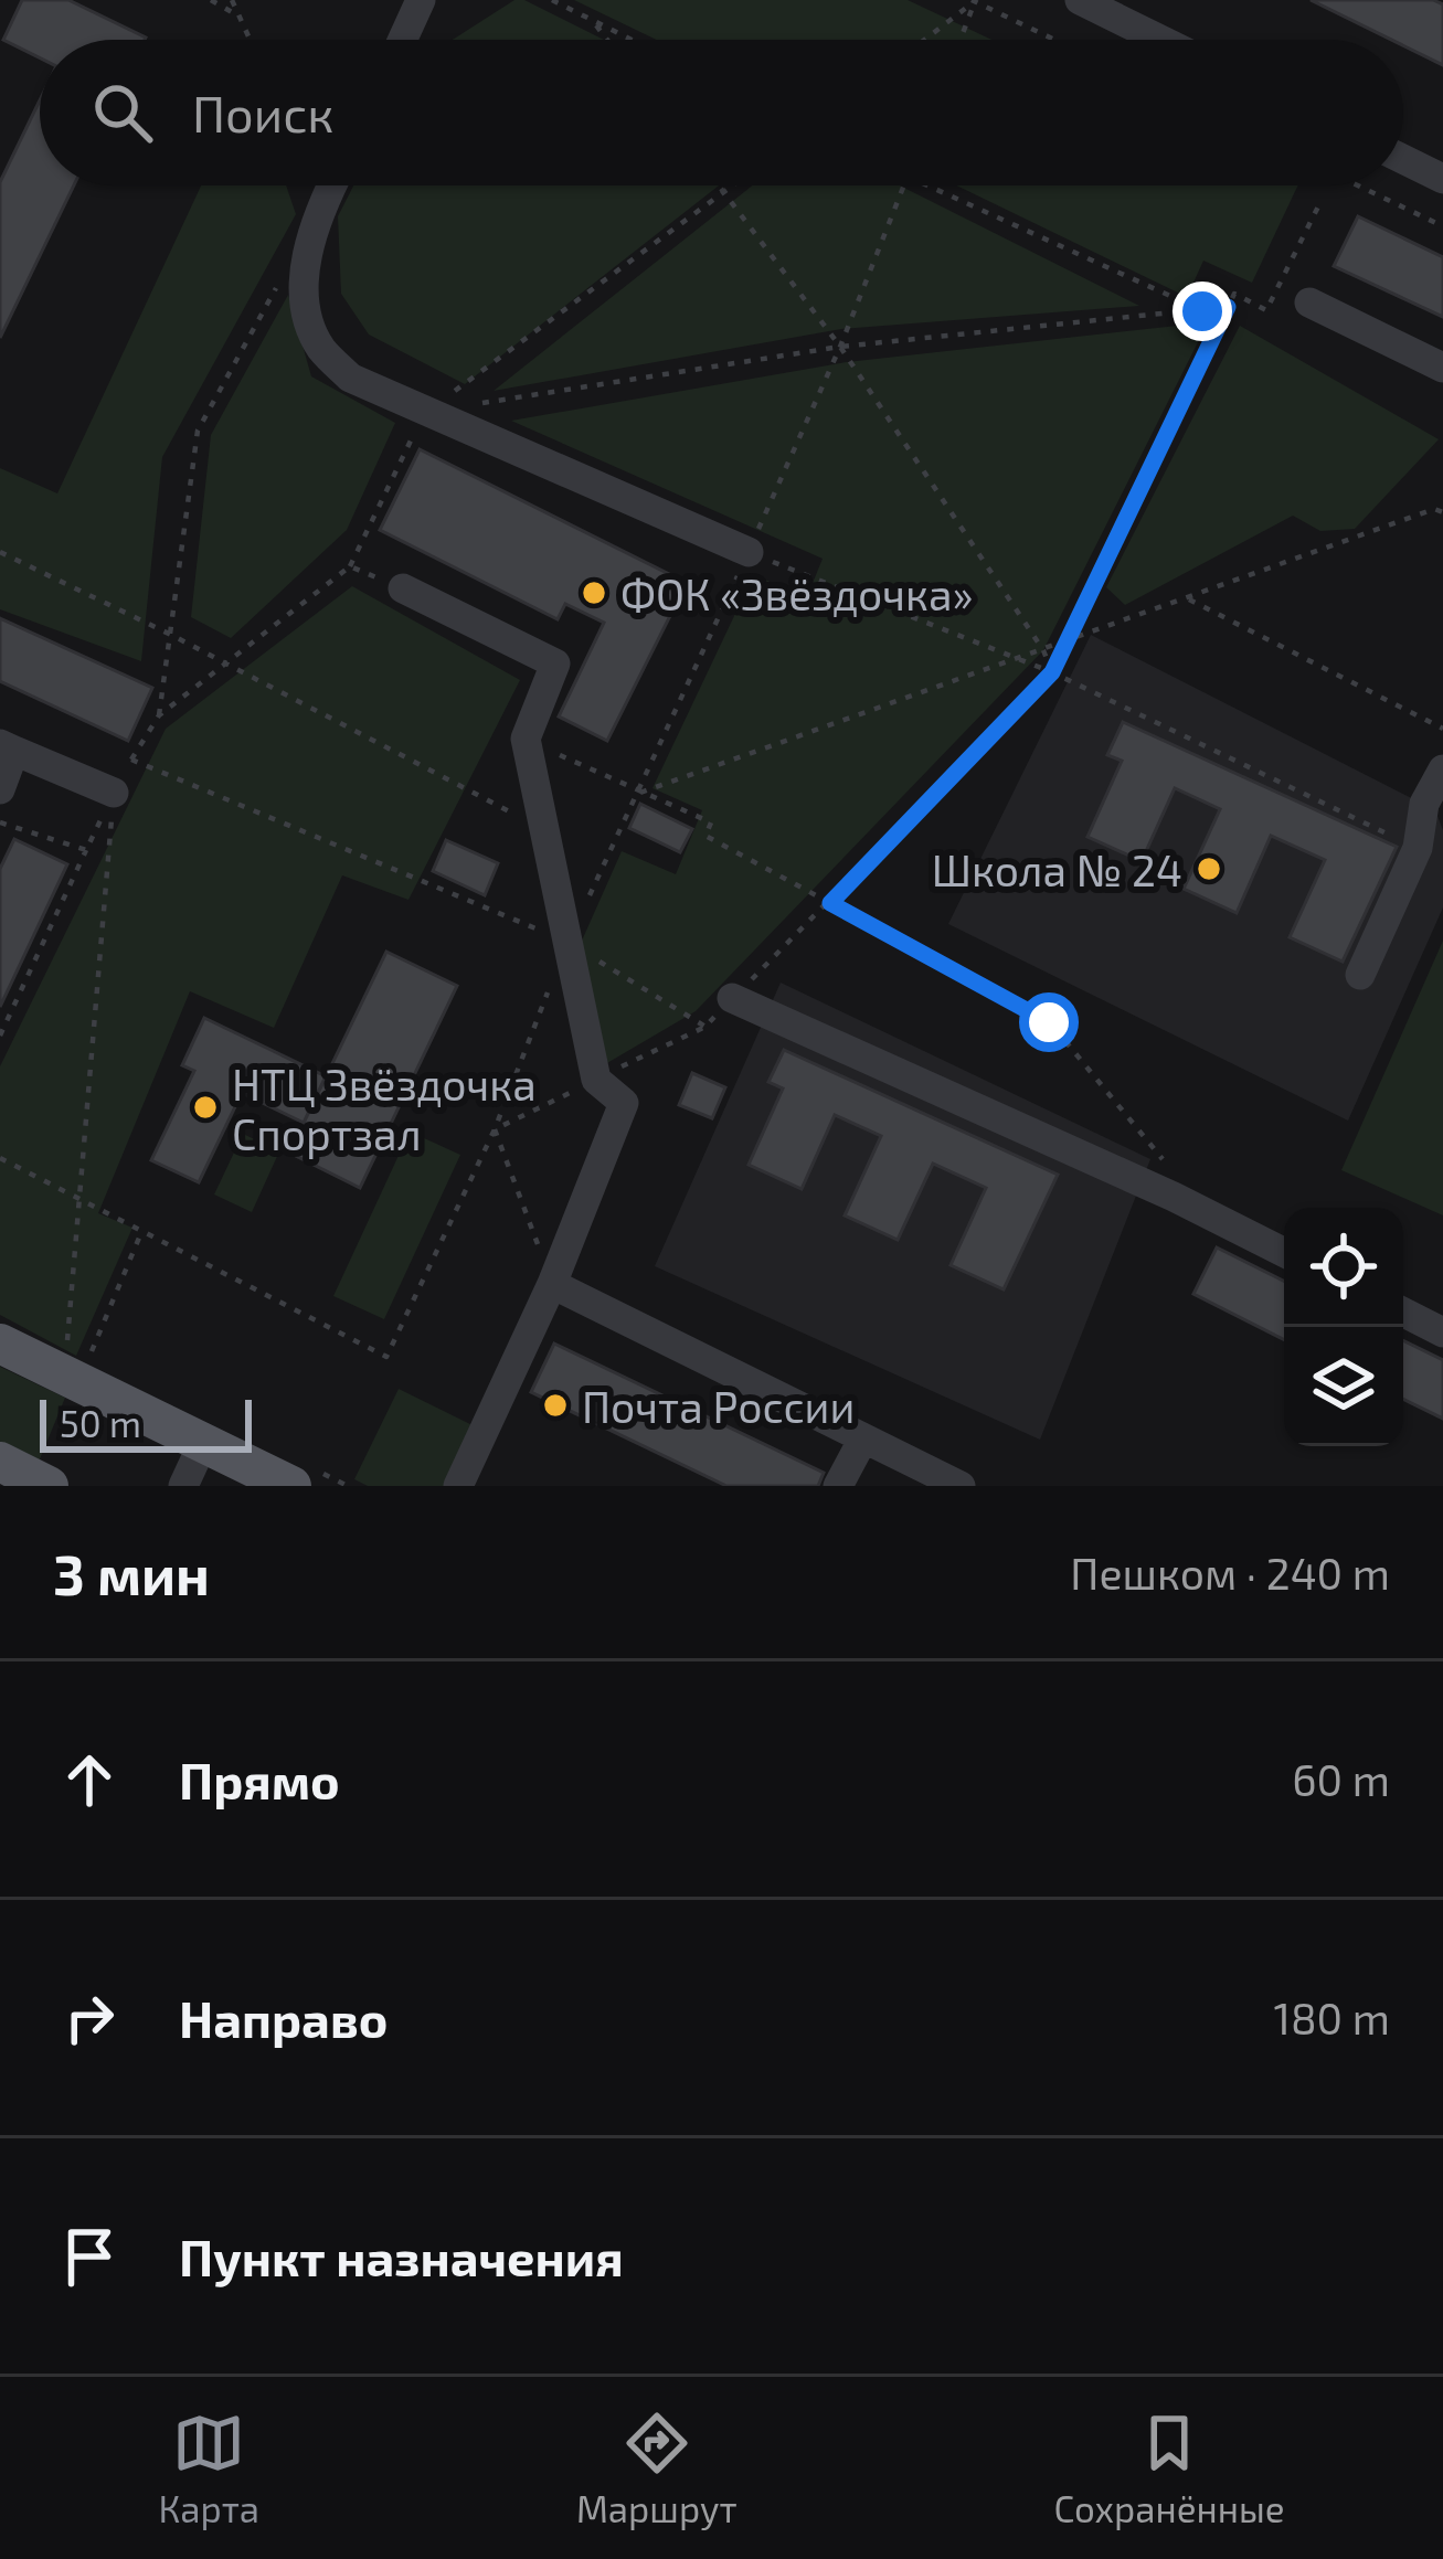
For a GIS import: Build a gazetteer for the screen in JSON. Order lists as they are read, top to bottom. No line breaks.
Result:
{"places":["ФОК «Звёздочка»","Школа № 24","НТЦ Звёздочка Спортзал","Почта России"],"scale_bar":"50 m","page":{"search":"Поиск","scale":"50 m","heading":["3 мин","Пешком · 240 m"],"list":[["Прямо","60 m"],["Направо","180 m"],"Пункт назначения"],"nav":["Карта","Маршрут","Сохранённые"]}}
